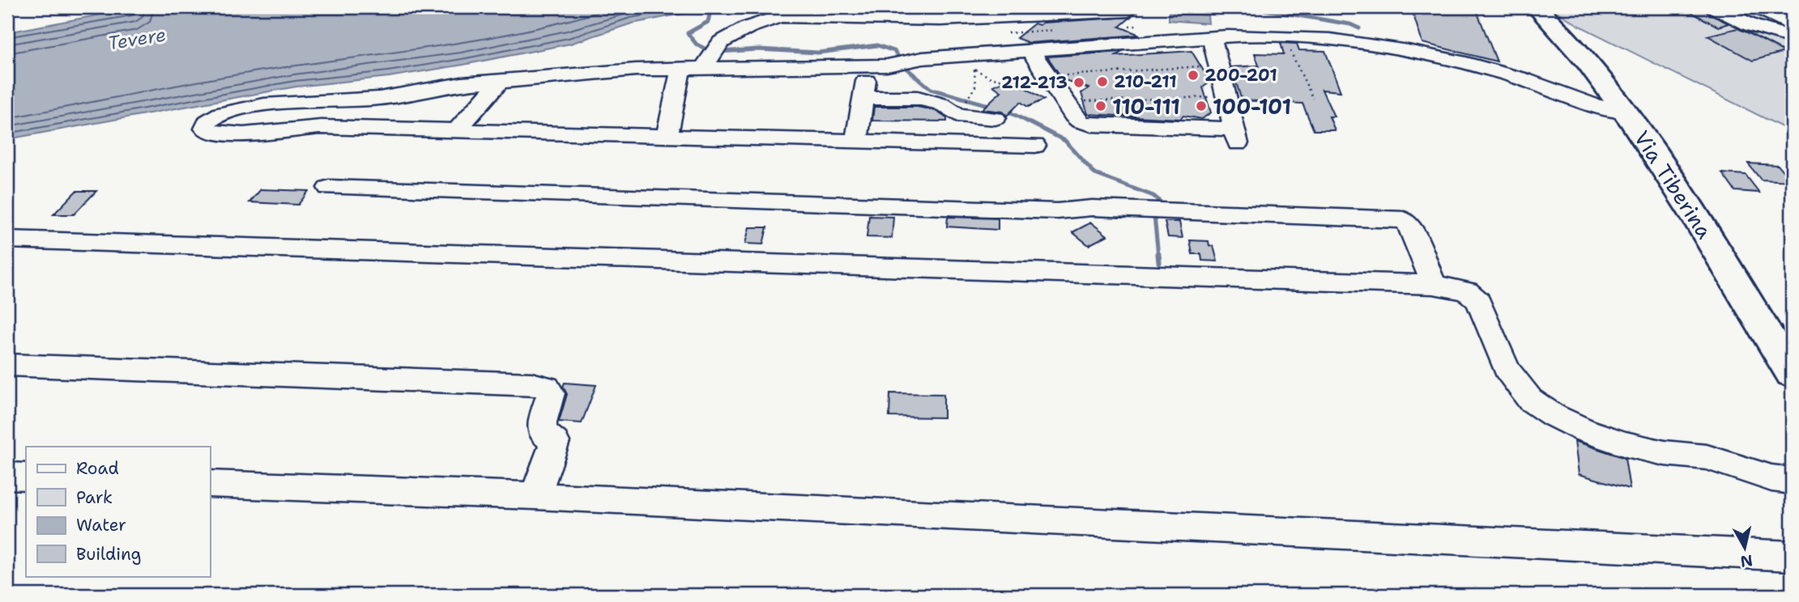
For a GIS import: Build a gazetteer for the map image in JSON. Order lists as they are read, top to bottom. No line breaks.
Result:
{"streets":{"main road":["Via Tiberina"]},"water":["Tevere"],"places":["200-201","210-211","212-213","110-111","100-101"],"legend":["Road","Park","Water","Building"],"north":"bottom"}
